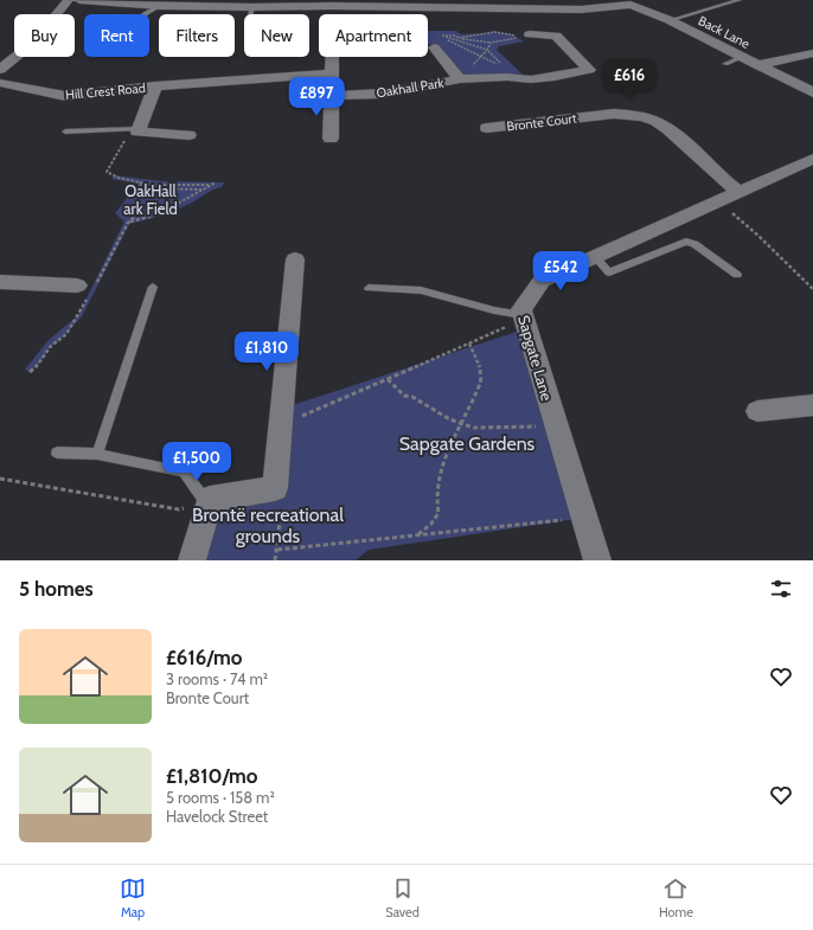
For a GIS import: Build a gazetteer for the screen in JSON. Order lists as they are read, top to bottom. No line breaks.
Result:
{"streets":{"street":["Back Lane","Oakhall Park","Hill Crest Road","Bronte Court","Sapgate Lane"]},"crossings":[["Bronte Court","Sapgate Lane"]],"parks":["OakHall ark Field","Sapgate Gardens","Brontë recreational grounds"],"page":{"chip":["Buy","Rent","Filters","New","Apartment"],"price":["£616","£897","£542","£1,810","£1,500"],"heading":"5 homes","list":[{"name":"£616/mo","note":"3 rooms · 74 m² · Bronte Court"},{"name":"£1,810/mo","note":"5 rooms · 158 m² · Havelock Street"}],"tabs":["Map","Saved","Home"]}}
